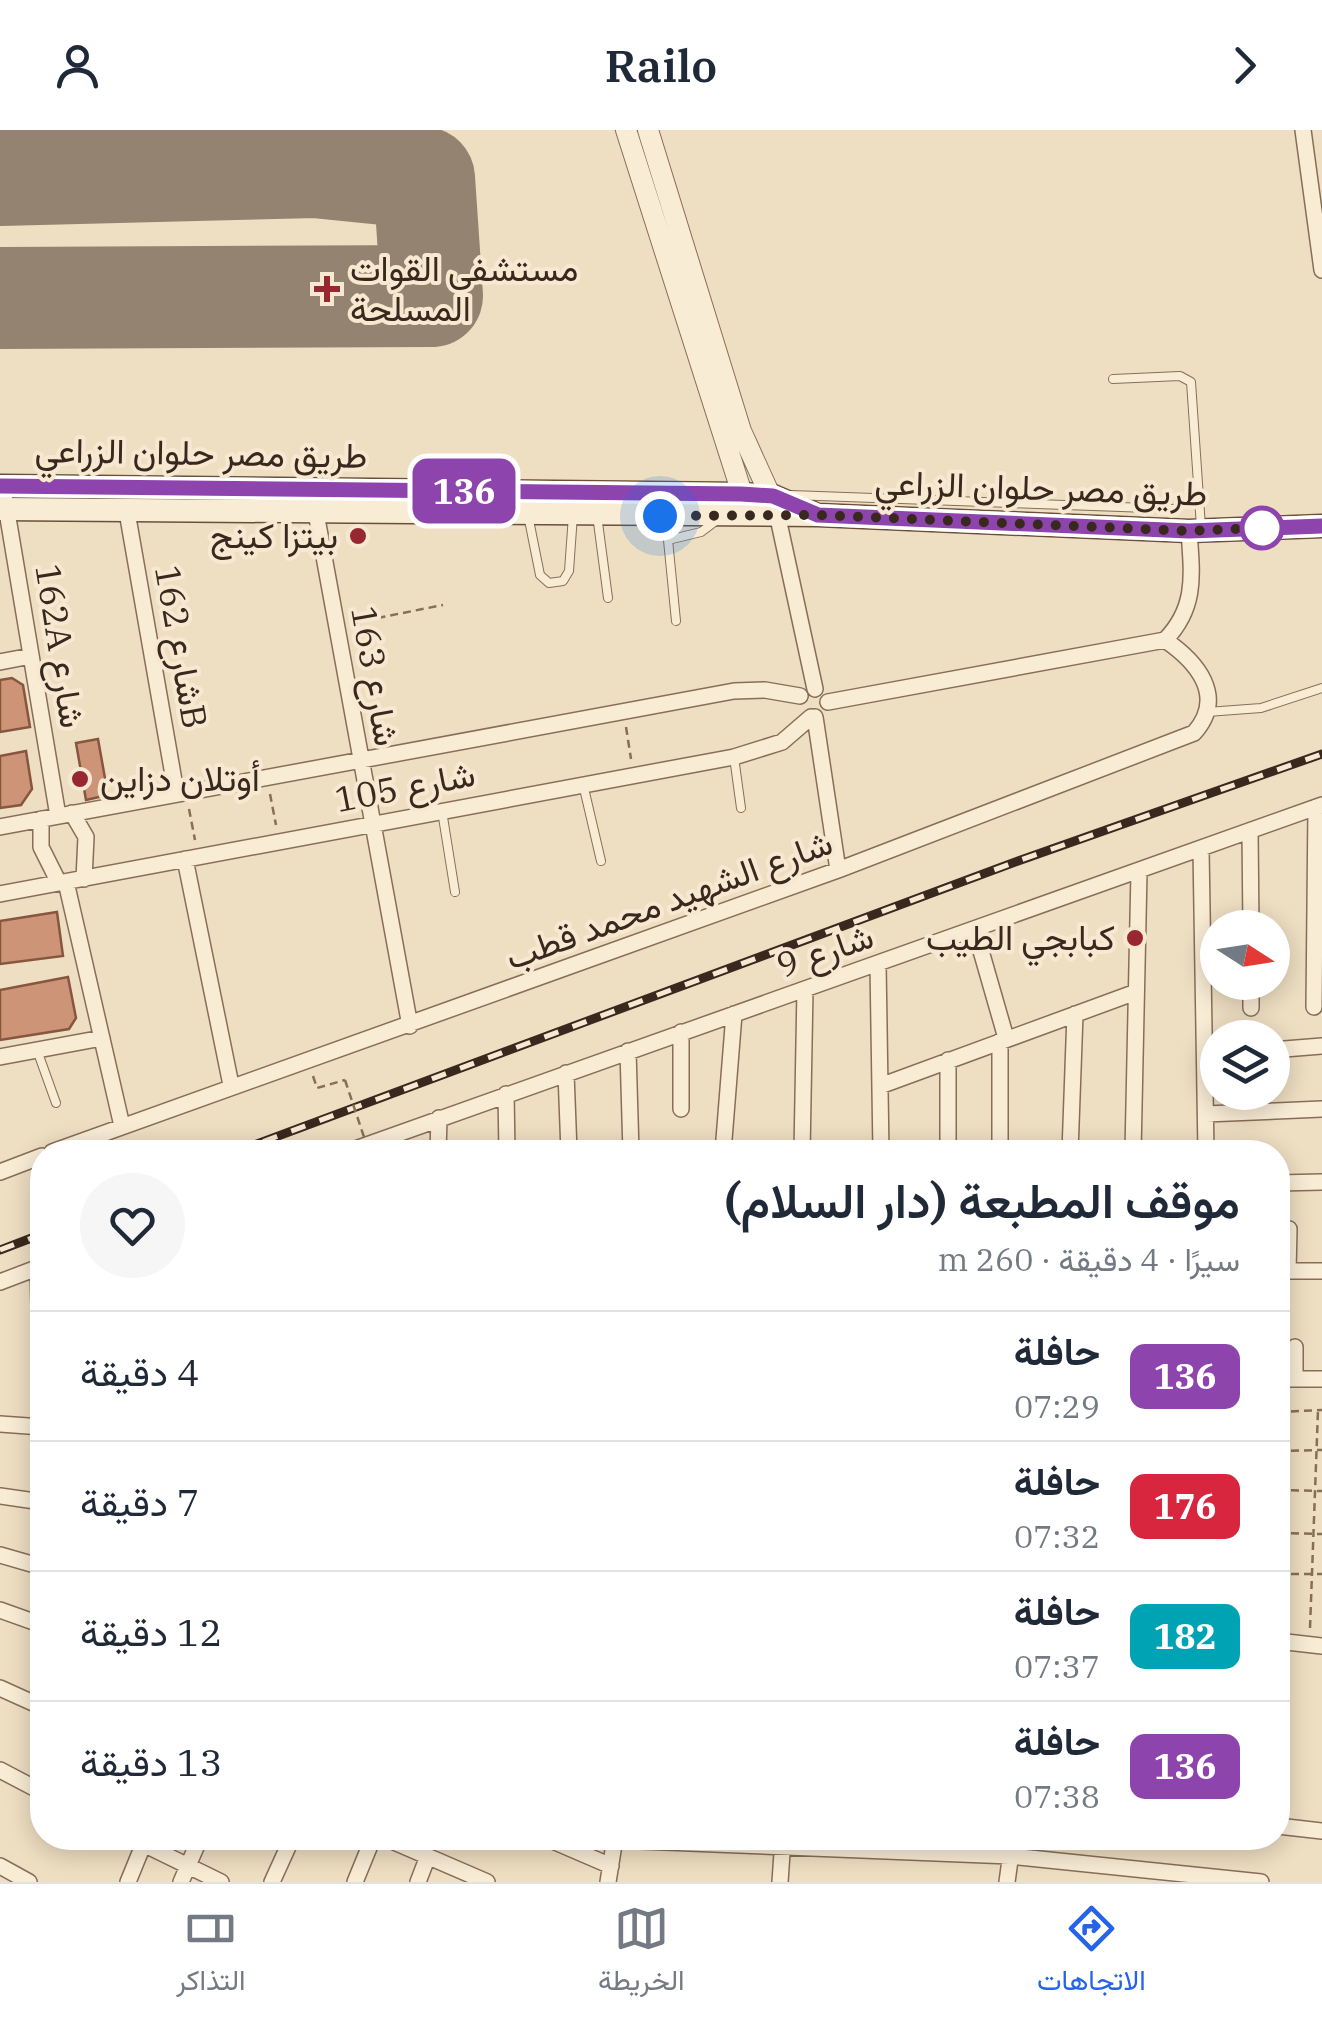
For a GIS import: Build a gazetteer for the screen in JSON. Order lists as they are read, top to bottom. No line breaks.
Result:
{"streets":{"main road":["طريق مصر حلوان الزراعي"],"street":["162A شارع","شارع 162B","شارع 163","شارع 105","شارع الشهيد محمد قطب","شارع 9"]},"crossings":[["طريق مصر حلوان الزراعي","162A شارع"],["طريق مصر حلوان الزراعي","شارع 162B"],["طريق مصر حلوان الزراعي","شارع 163"],["162A شارع","شارع 105"],["شارع 162B","شارع 105"],["شارع 163","شارع 105"],["شارع 163","شارع الشهيد محمد قطب"]],"places":{"health":["مستشفى القوات المسلحة"],"other":["بيتزا كينج","أوتلان دزاين","كبابجي الطيب"]},"lines":["bus line 136"],"north":"right","page":{"header":"Railo","on_map":"136","heading":["موقف المطبعة (دار السلام)","سيرًا · 4 دقيقة · 260 m"],"list":[{"mark":"136","name":"حافلة","note":"07:29","value":"4 دقيقة"},{"mark":"176","name":"حافلة","note":"07:32","value":"7 دقيقة"},{"mark":"182","name":"حافلة","note":"07:37","value":"12 دقيقة"},{"mark":"136","name":"حافلة","note":"07:38","value":"13 دقيقة"}],"tabs":["الاتجاهات","الخريطة","التذاكر"]}}
